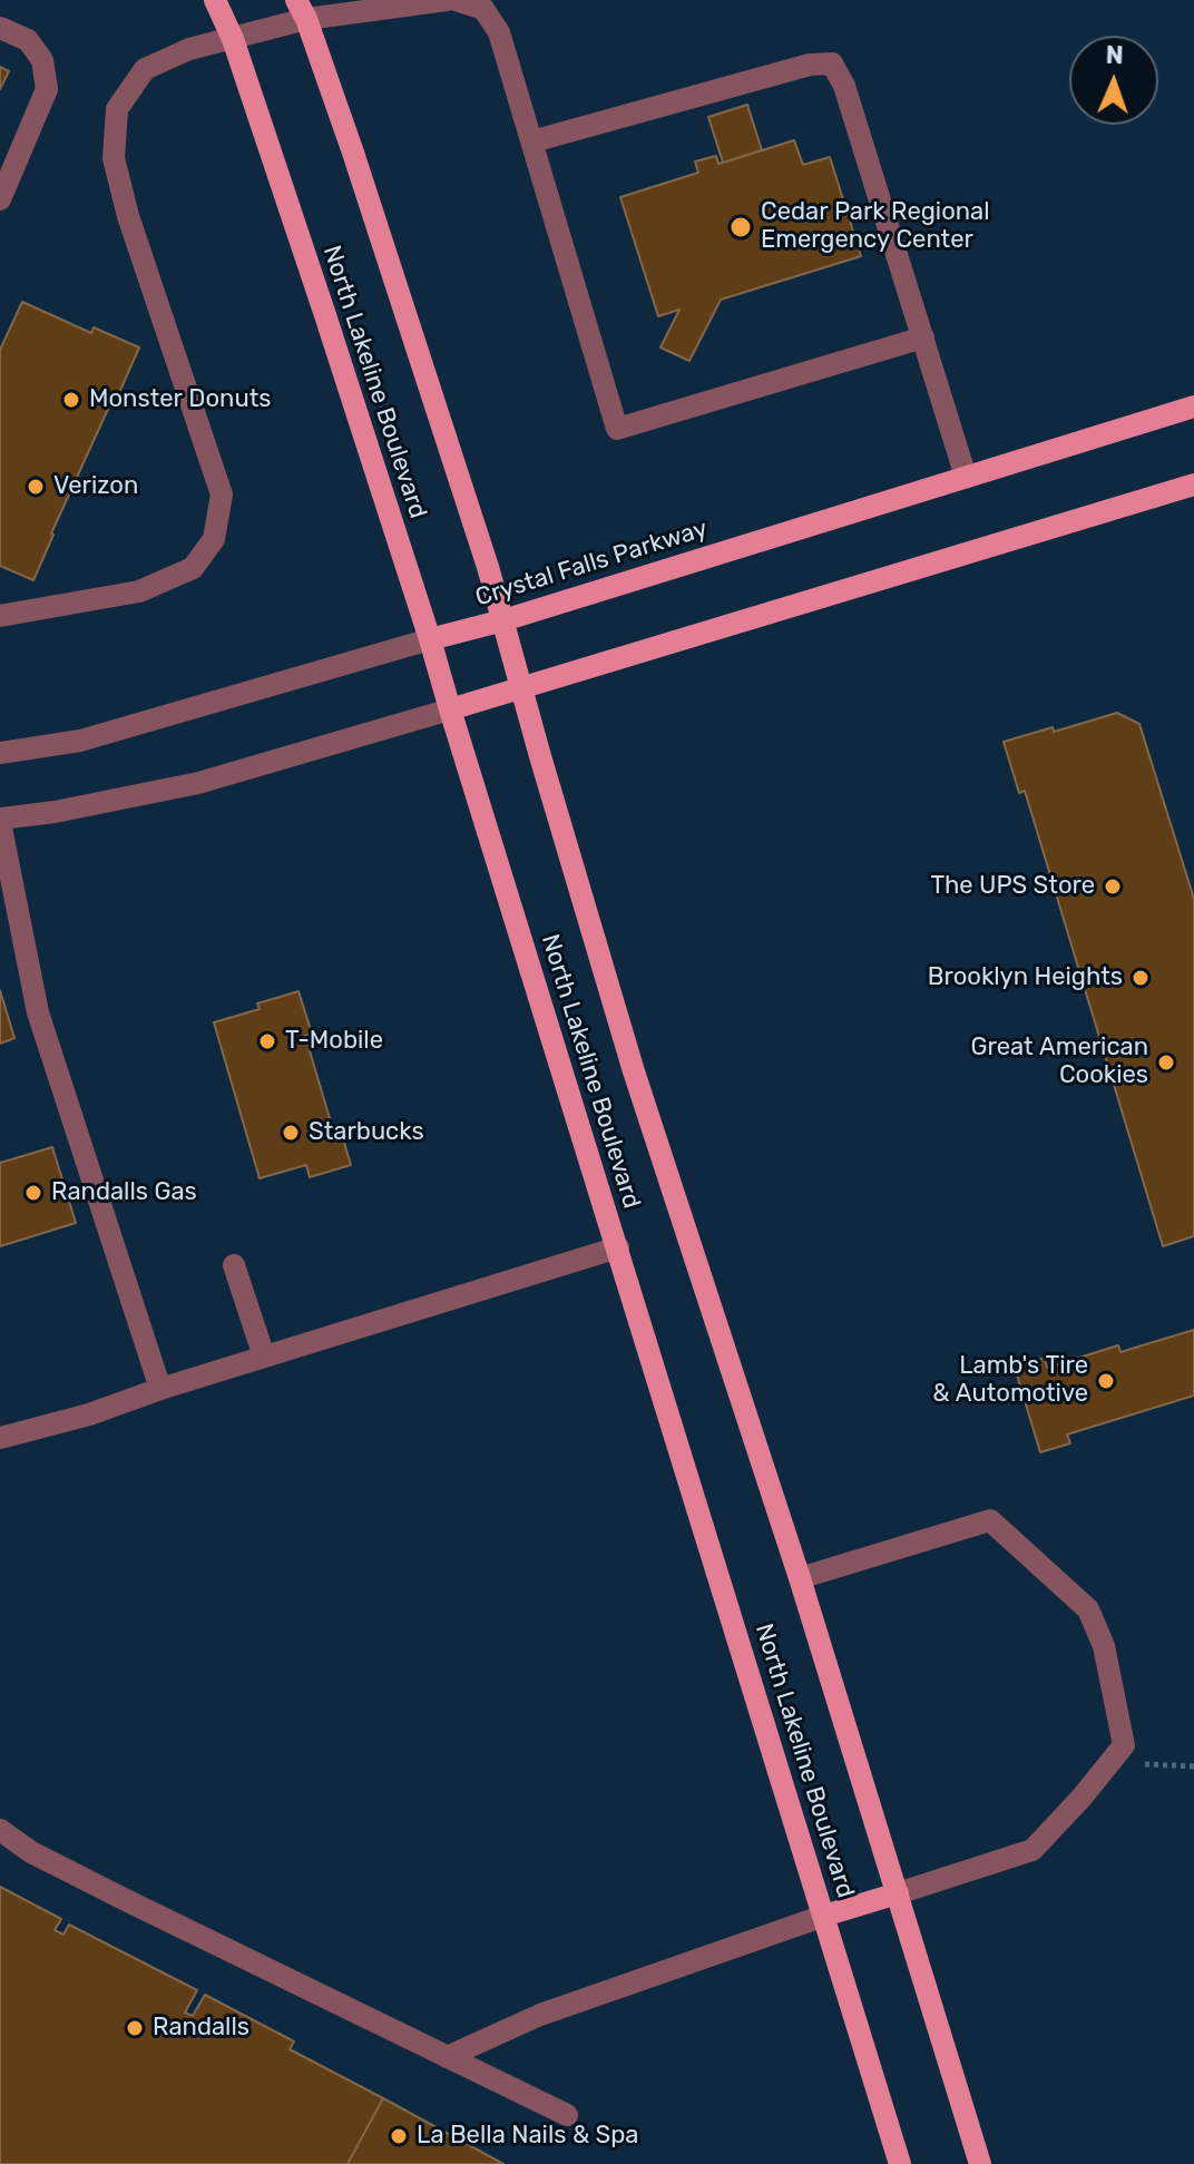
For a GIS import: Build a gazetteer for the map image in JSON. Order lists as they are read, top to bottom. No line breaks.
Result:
{"streets":{"main road":["North Lakeline Boulevard","Crystal Falls Parkway"]},"crossings":[["North Lakeline Boulevard","Crystal Falls Parkway"]],"places":["Cedar Park Regional Emergency Center","Monster Donuts","Verizon","The UPS Store","Brooklyn Heights","T-Mobile","Great American Cookies","Starbucks","Randalls Gas","Lamb's Tire & Automotive","Randalls","La Bella Nails & Spa"],"north":"top"}
